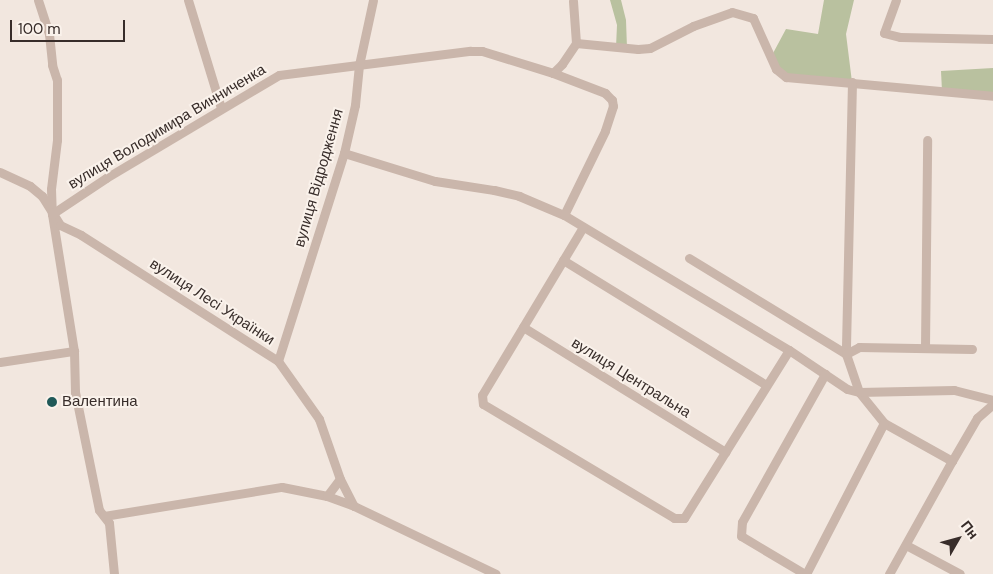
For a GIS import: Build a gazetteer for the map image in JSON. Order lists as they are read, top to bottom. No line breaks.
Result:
{"streets":{"street":["вулиця Володимира Винниченка","вулиця Відродження","вулиця Лесі Українки","вулиця Центральна"]},"crossings":[["вулиця Володимира Винниченка","вулиця Відродження"],["вулиця Володимира Винниченка","вулиця Лесі Українки"],["вулиця Відродження","вулиця Лесі Українки"]],"places":["Валентина"],"scale_bar":"100 m","north":"top right"}
